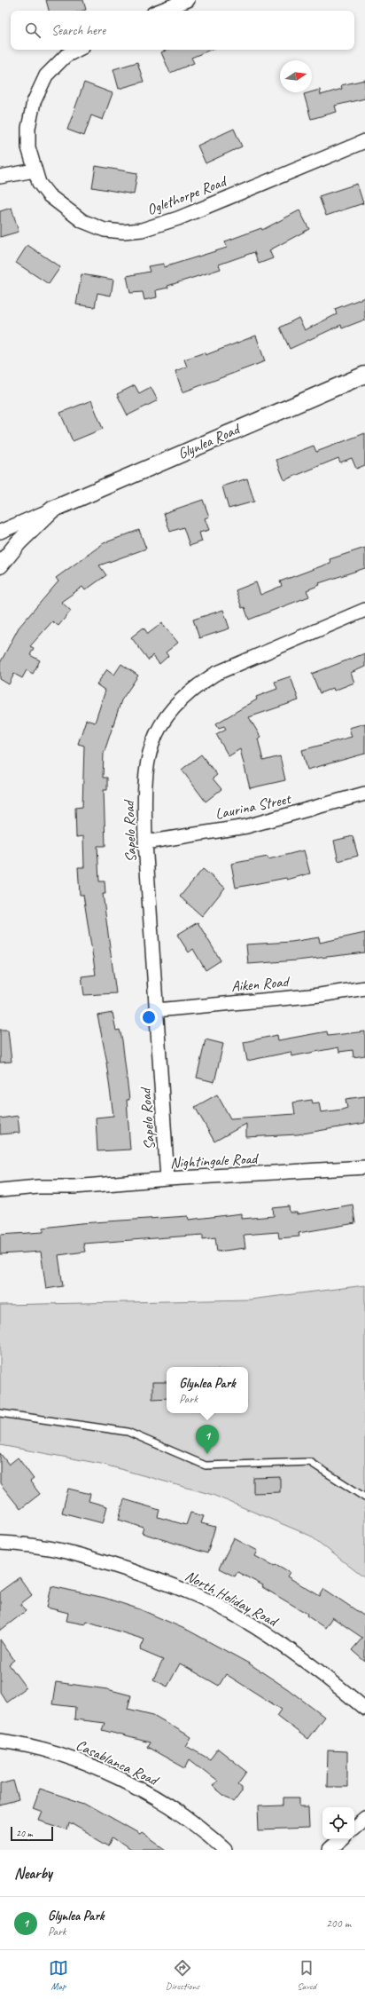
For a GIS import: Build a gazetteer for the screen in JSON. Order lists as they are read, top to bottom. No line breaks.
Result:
{"streets":{"street":["Oglethorpe Road","Glynlea Road","Laurina Street","Sapelo Road","Aiken Road","Nightingale Road","North Holiday Road","Casablanca Road"]},"crossings":[["Laurina Street","Sapelo Road"],["Sapelo Road","Aiken Road"],["Sapelo Road","Nightingale Road"]],"scale_bar":"20 m","north":"right","page":{"search":"Search here","popup":["Glynlea Park","Park"],"pins":"1","scale":"20 m","heading":"Nearby","list":[{"mark":"1","name":"Glynlea Park","note":"Park","value":"200 m"}],"nav":["Map","Directions","Saved"]}}
